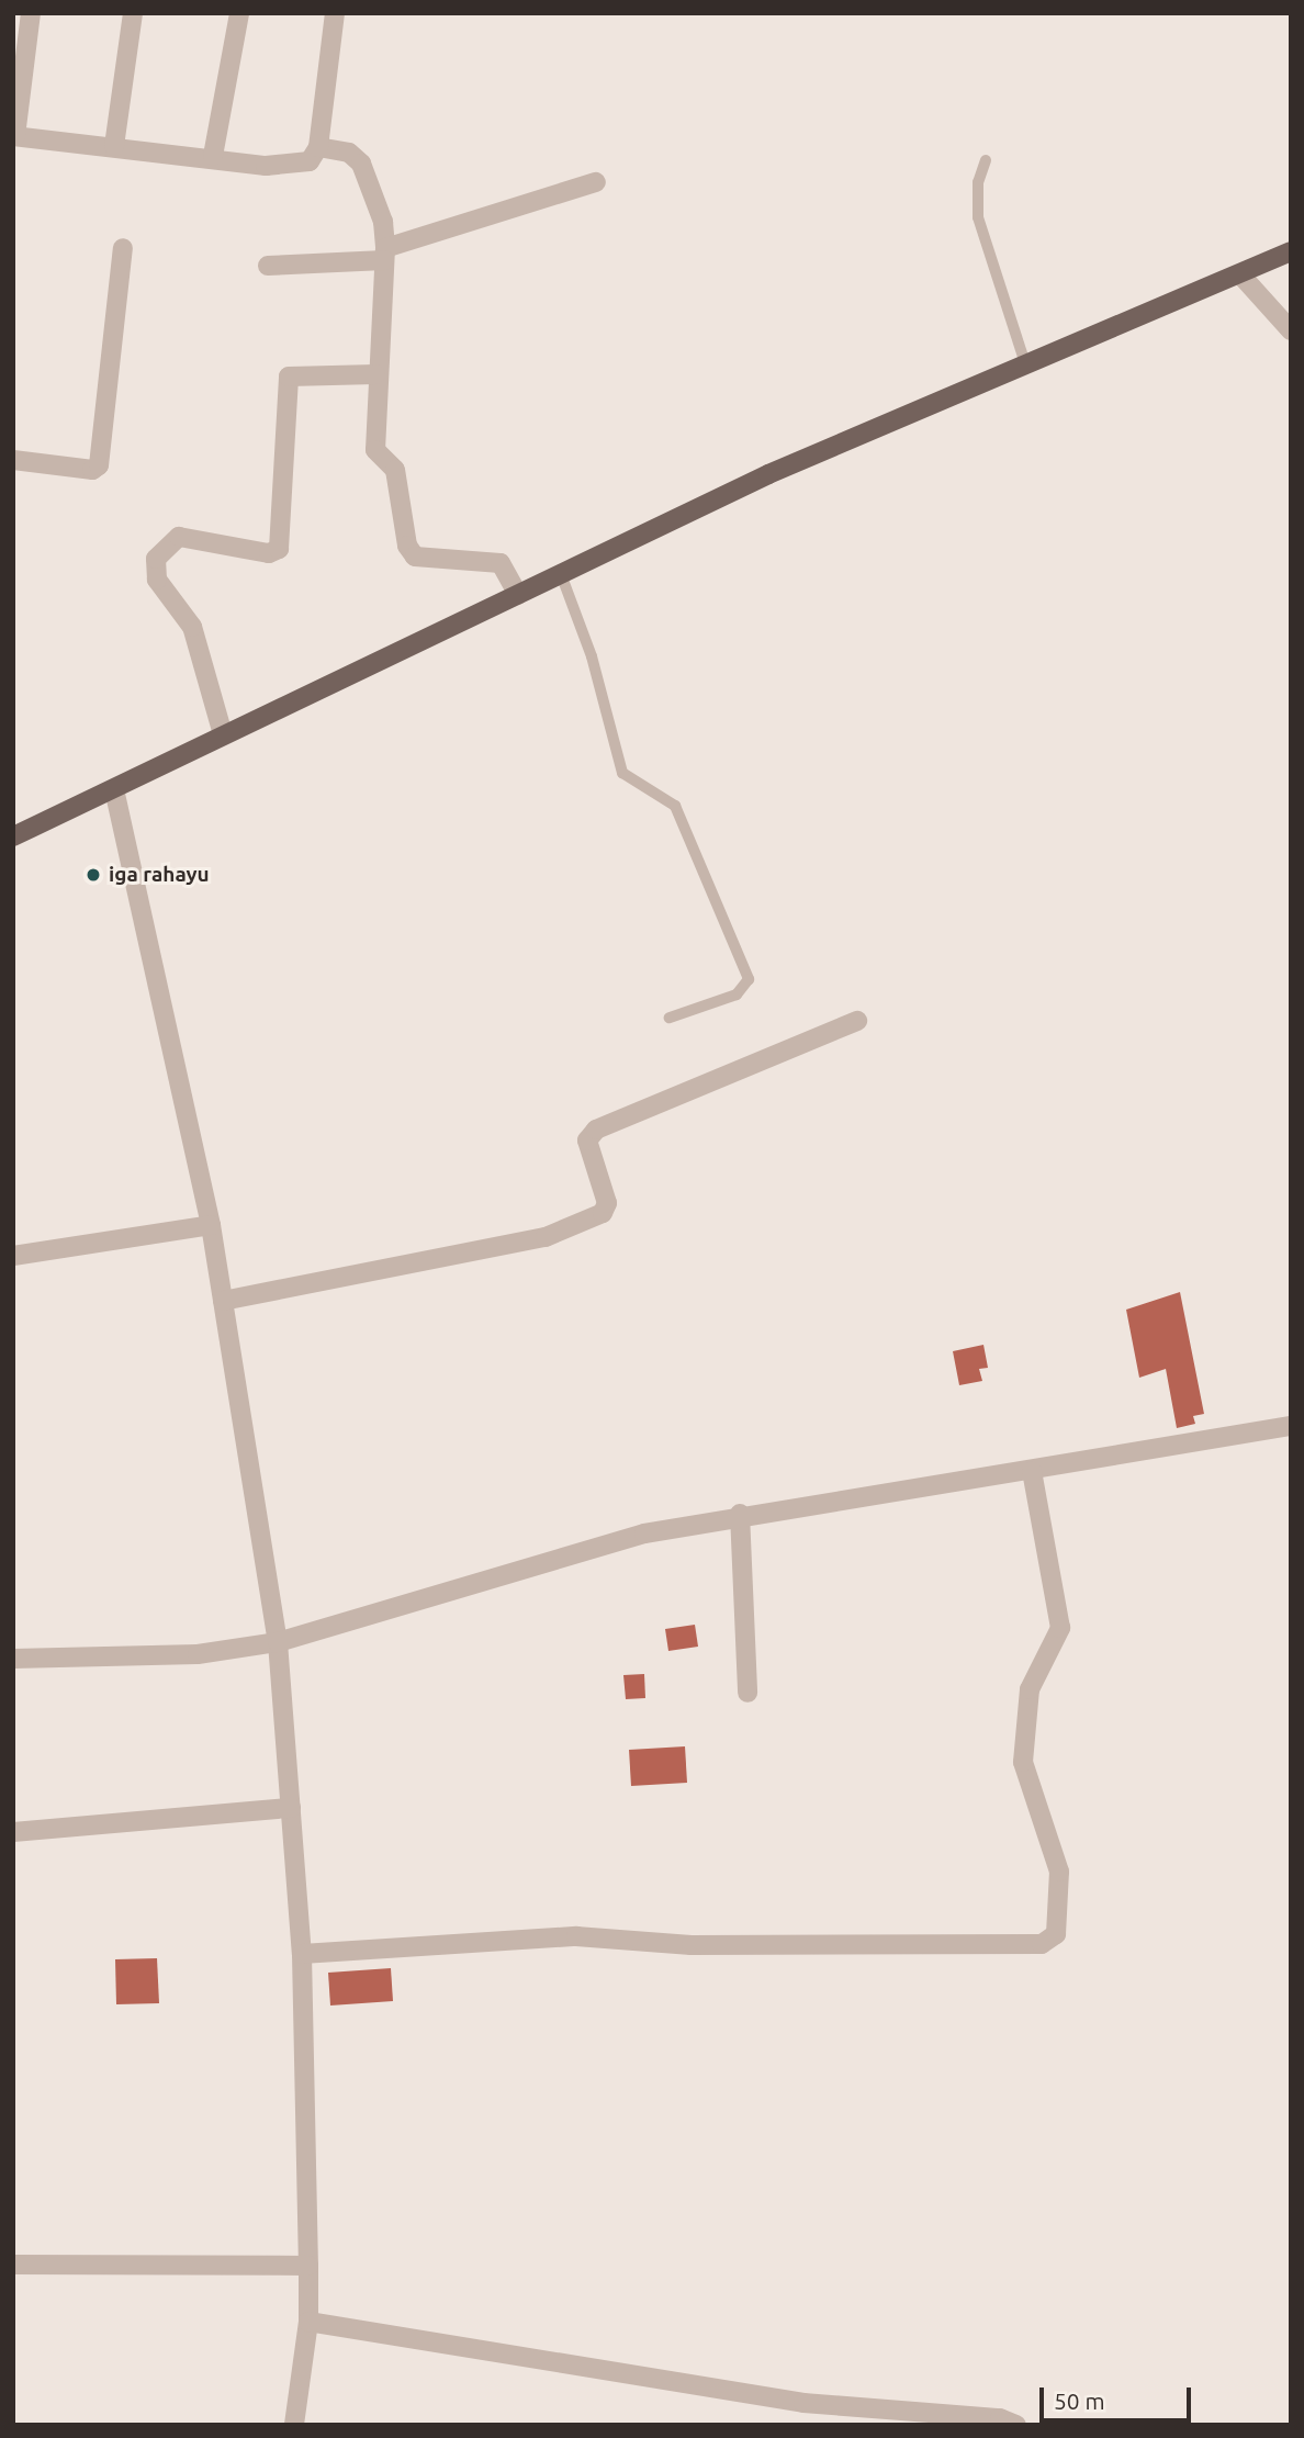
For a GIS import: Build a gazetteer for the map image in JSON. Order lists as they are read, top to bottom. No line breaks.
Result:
{"places":["iga rahayu"],"scale_bar":"50 m"}
